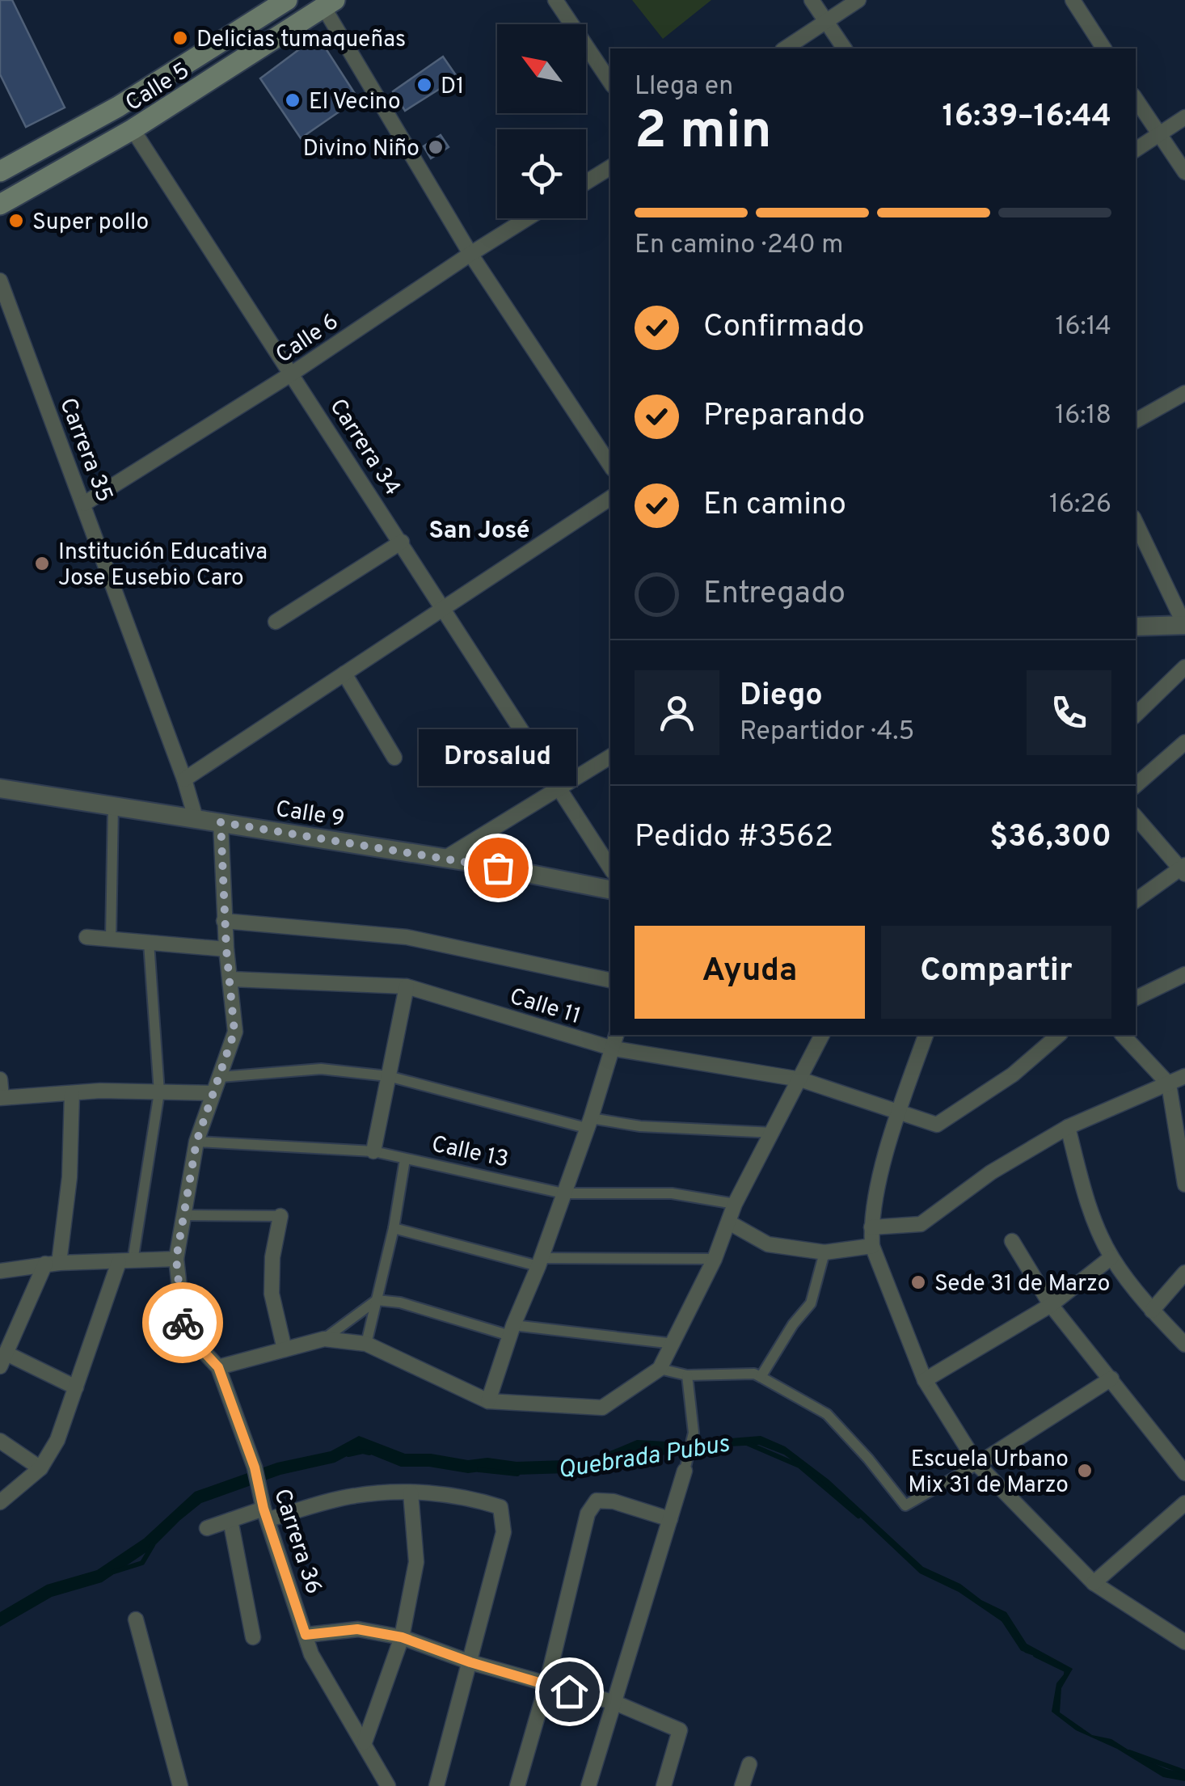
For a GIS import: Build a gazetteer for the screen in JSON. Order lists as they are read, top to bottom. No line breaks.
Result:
{"streets":{"main road":["Calle 5"],"street":["Calle 6","Carrera 34","Carrera 35","Calle 9","Calle 11","Calle 13","Carrera 36"]},"crossings":[["Calle 5","Carrera 34"],["Calle 6","Carrera 34"],["Calle 6","Carrera 35"],["Carrera 35","Calle 9"]],"districts":["San José"],"water":["Quebrada Pubus"],"places":["Delicias tumaqueñas","D1","El Vecino","Divino Niño","Super pollo","Institución Educativa Jose Eusebio Caro","Drosalud","Sede 31 de Marzo","Escuela Urbano Mix 31 de Marzo"],"north":"top left","page":{"heading":["2 min","Llega en","16:39–16:44"],"panel":["Diego","Repartidor · 4.5","Pedido #3562","$36,300"],"bar":"En camino · 240 m","list":[["Confirmado","16:14"],["Preparando","16:18"],["En camino","16:26"],"Entregado"],"bubble":"Drosalud","buttons":["Ayuda","Compartir"]}}
